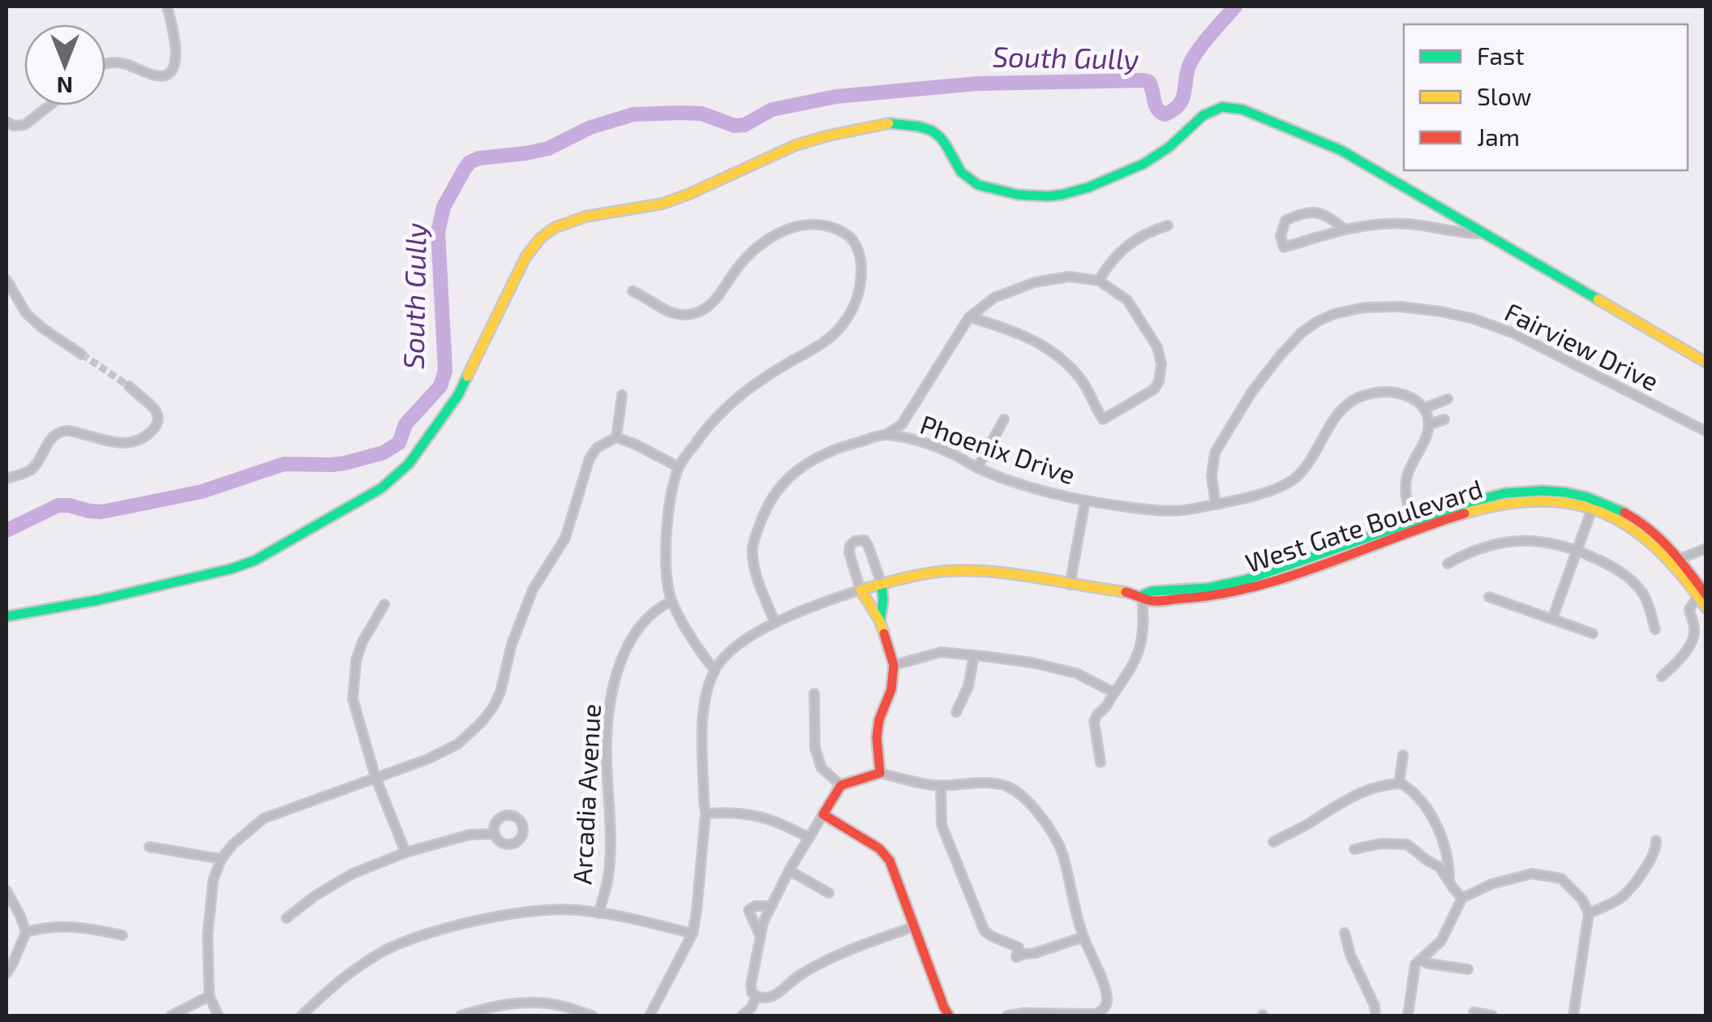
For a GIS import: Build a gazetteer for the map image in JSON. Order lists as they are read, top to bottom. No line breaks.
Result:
{"streets":{"main road":["West Gate Boulevard"],"street":["Fairview Drive","Phoenix Drive","Arcadia Avenue"]},"crossings":[["Fairview Drive","Phoenix Drive"],["Phoenix Drive","West Gate Boulevard"]],"water":["South Gully"],"legend":["Fast","Slow","Jam"],"north":"bottom"}
